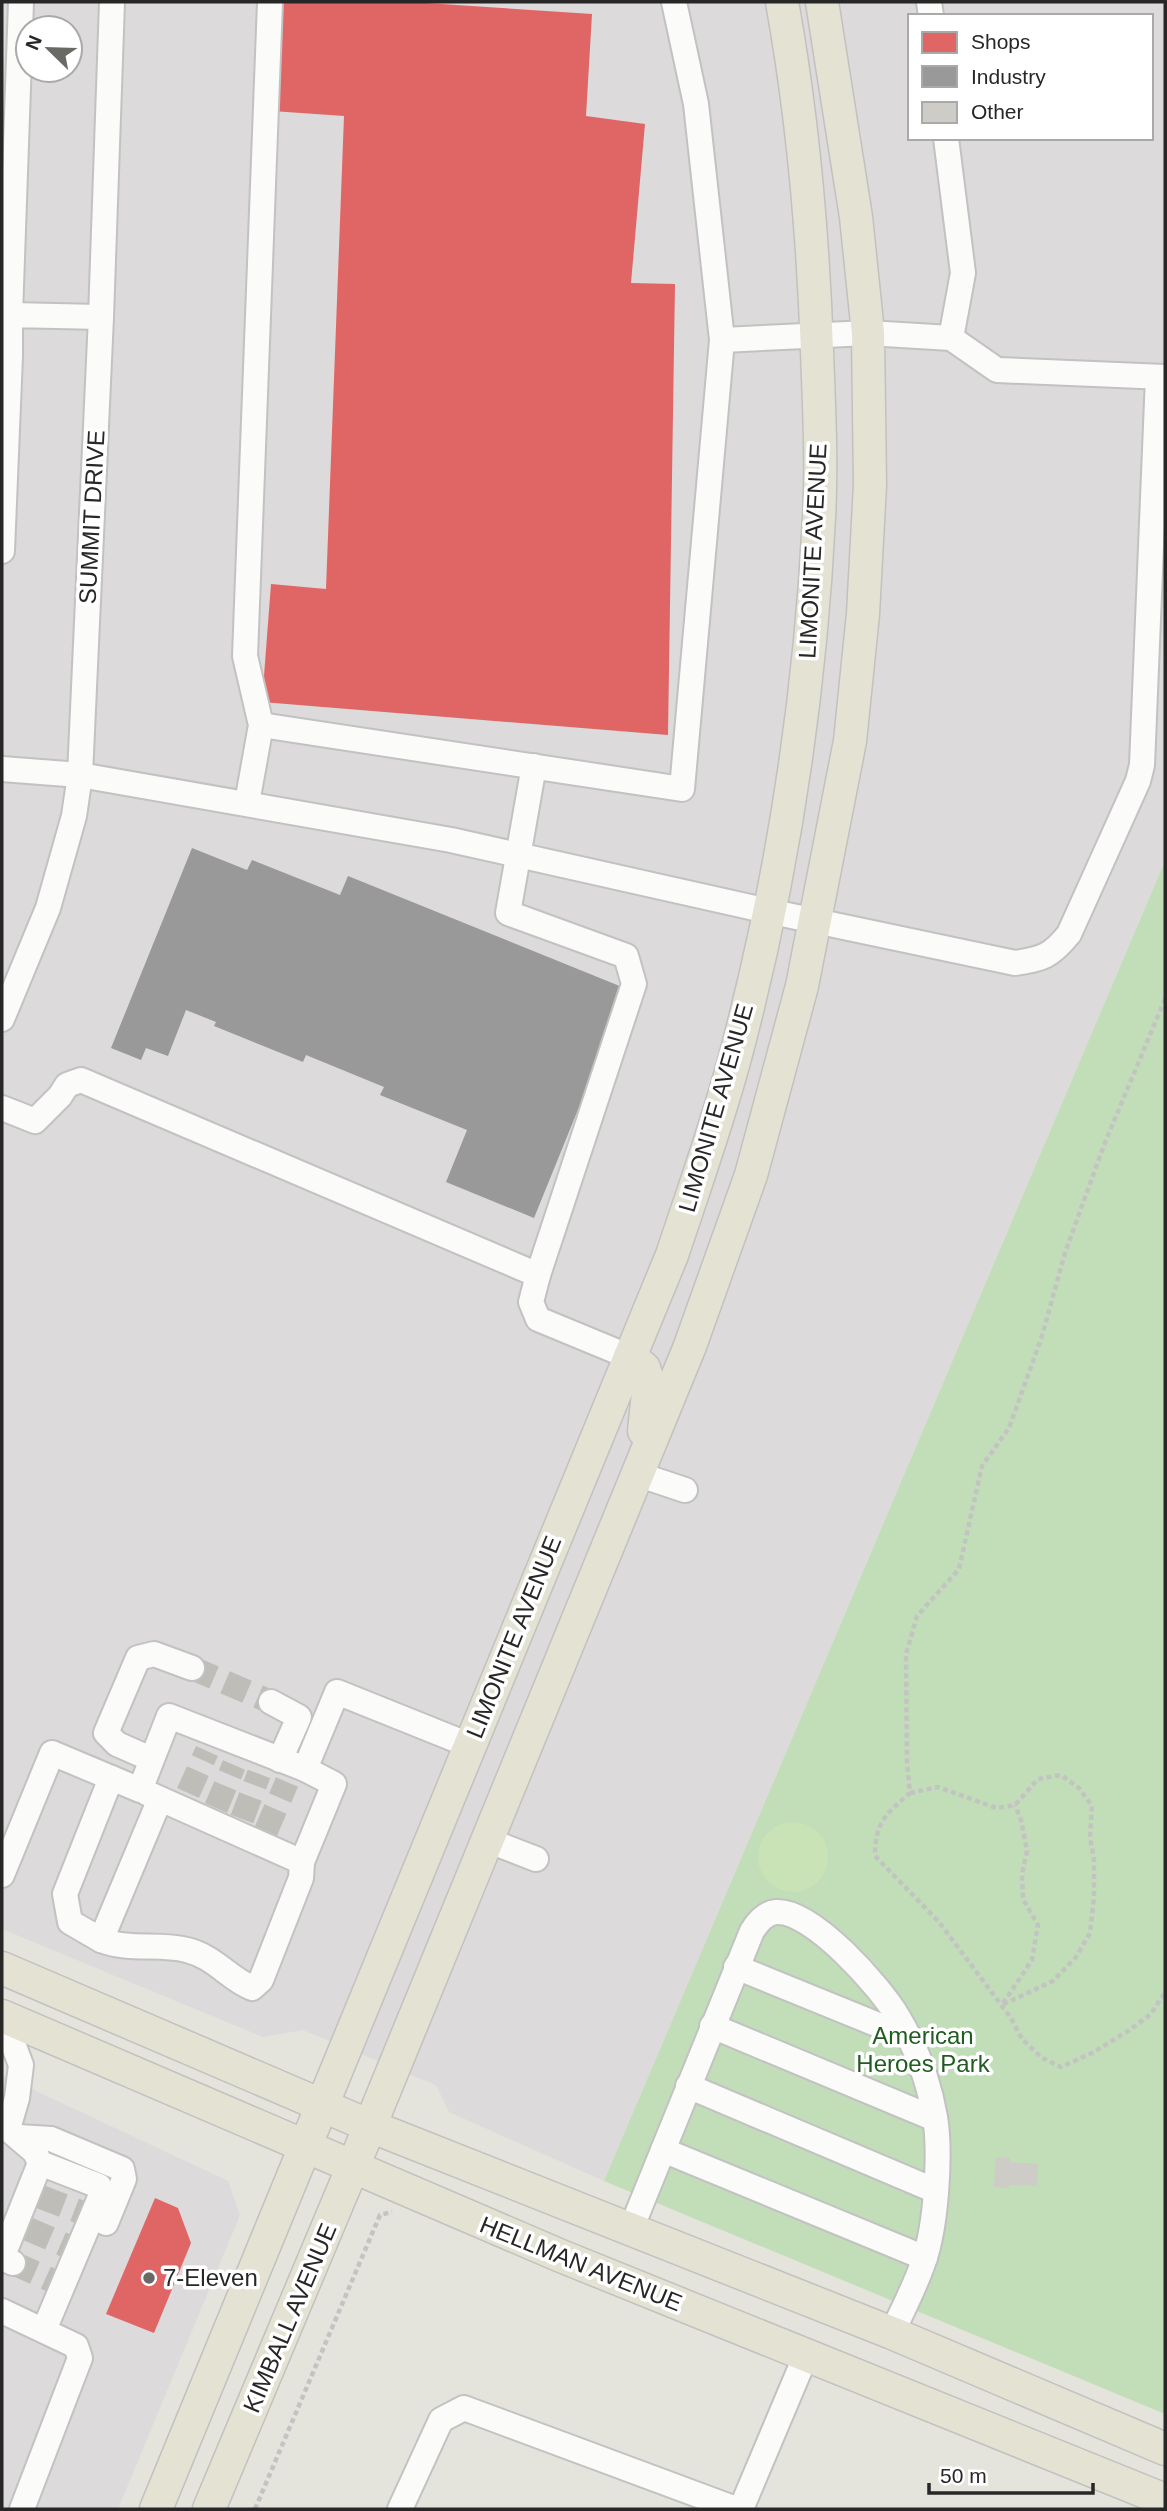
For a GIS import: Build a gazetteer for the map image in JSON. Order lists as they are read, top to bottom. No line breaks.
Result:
{"streets":{"main road":["LIMONITE AVENUE","HELLMAN AVENUE","KIMBALL AVENUE"],"street":["SUMMIT DRIVE"]},"crossings":[["LIMONITE AVENUE","HELLMAN AVENUE"],["LIMONITE AVENUE","KIMBALL AVENUE"],["HELLMAN AVENUE","KIMBALL AVENUE"]],"parks":["American Heroes Park"],"places":["7-Eleven"],"legend":["Shops","Industry","Other"],"scale_bar":"50 m","north":"top left"}
